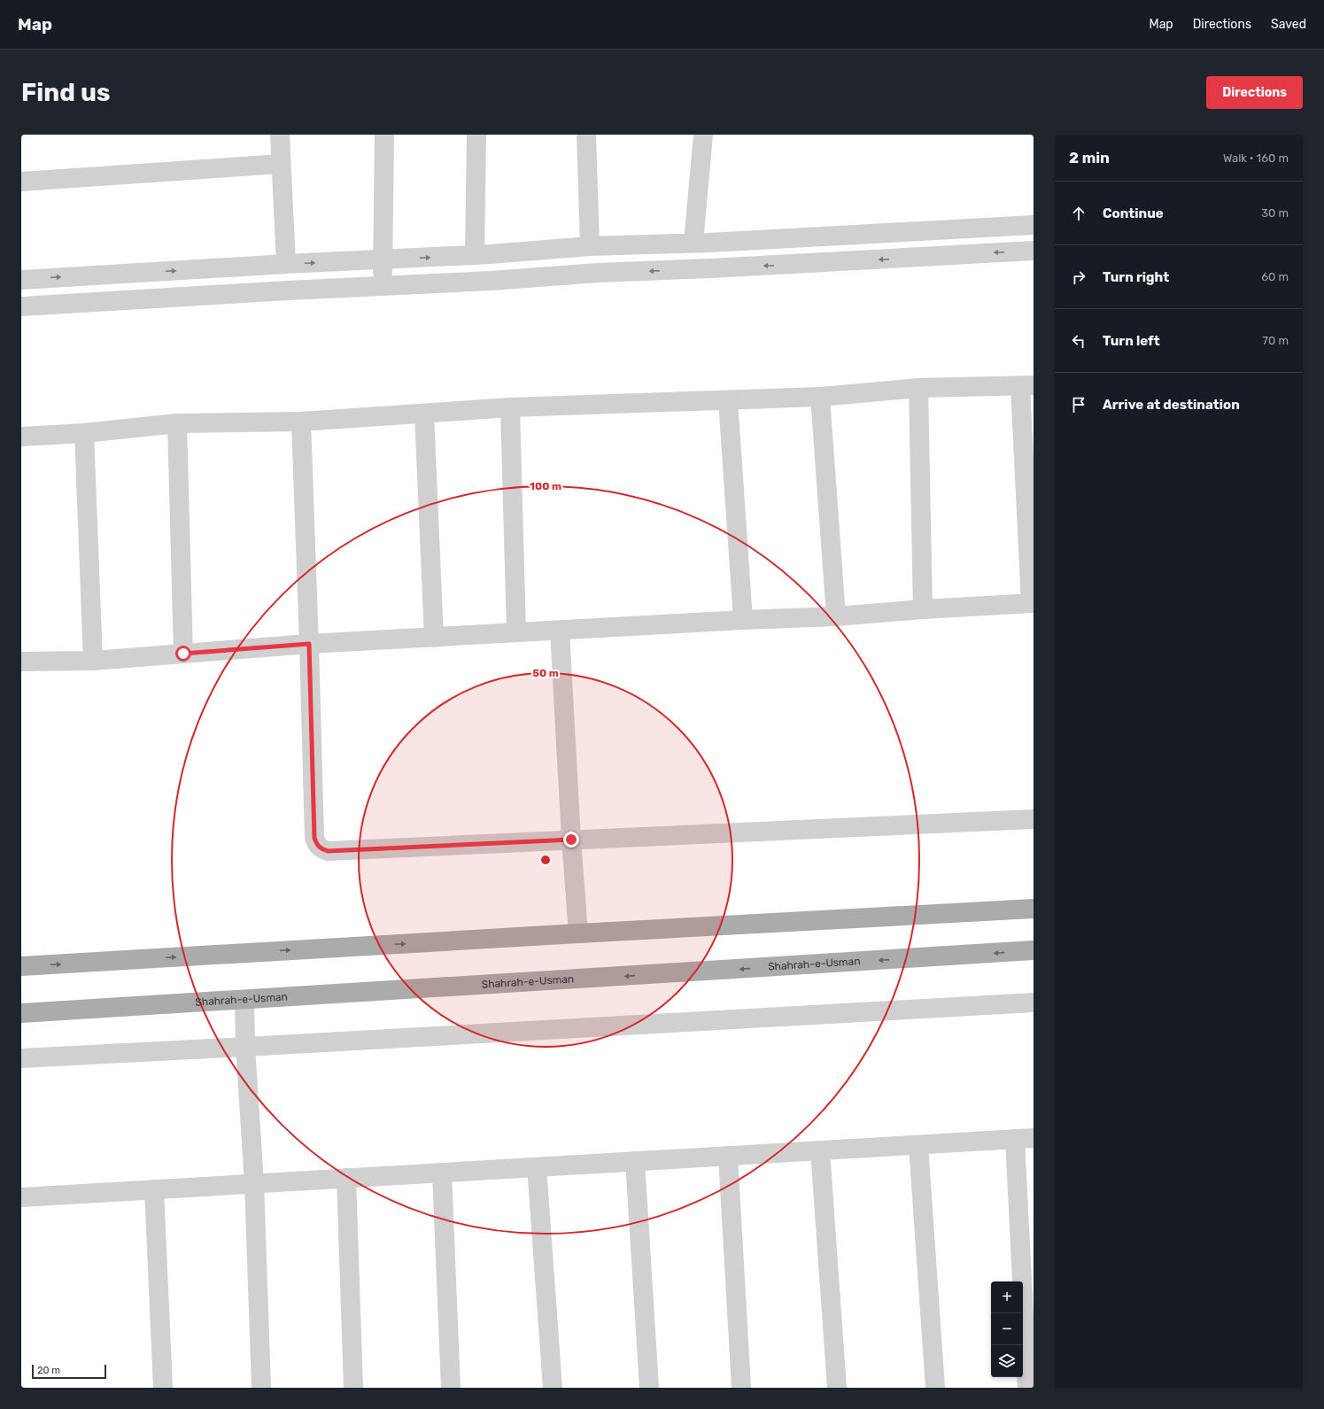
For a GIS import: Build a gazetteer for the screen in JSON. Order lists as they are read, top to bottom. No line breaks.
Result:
{"streets":{"main road":["Shahrah-e-Usman"]},"scale_bar":"20 m","page":{"header":"Map","nav":["Map","Directions","Saved"],"buttons":"Directions","title":"Find us","heading":["2 min","Walk · 160 m"],"list":[["Continue","30 m"],["Turn right","60 m"],["Turn left","70 m"],"Arrive at destination"],"map_buttons":["+","−"],"scale":"20 m"},"rings":["100 m","50 m"]}
